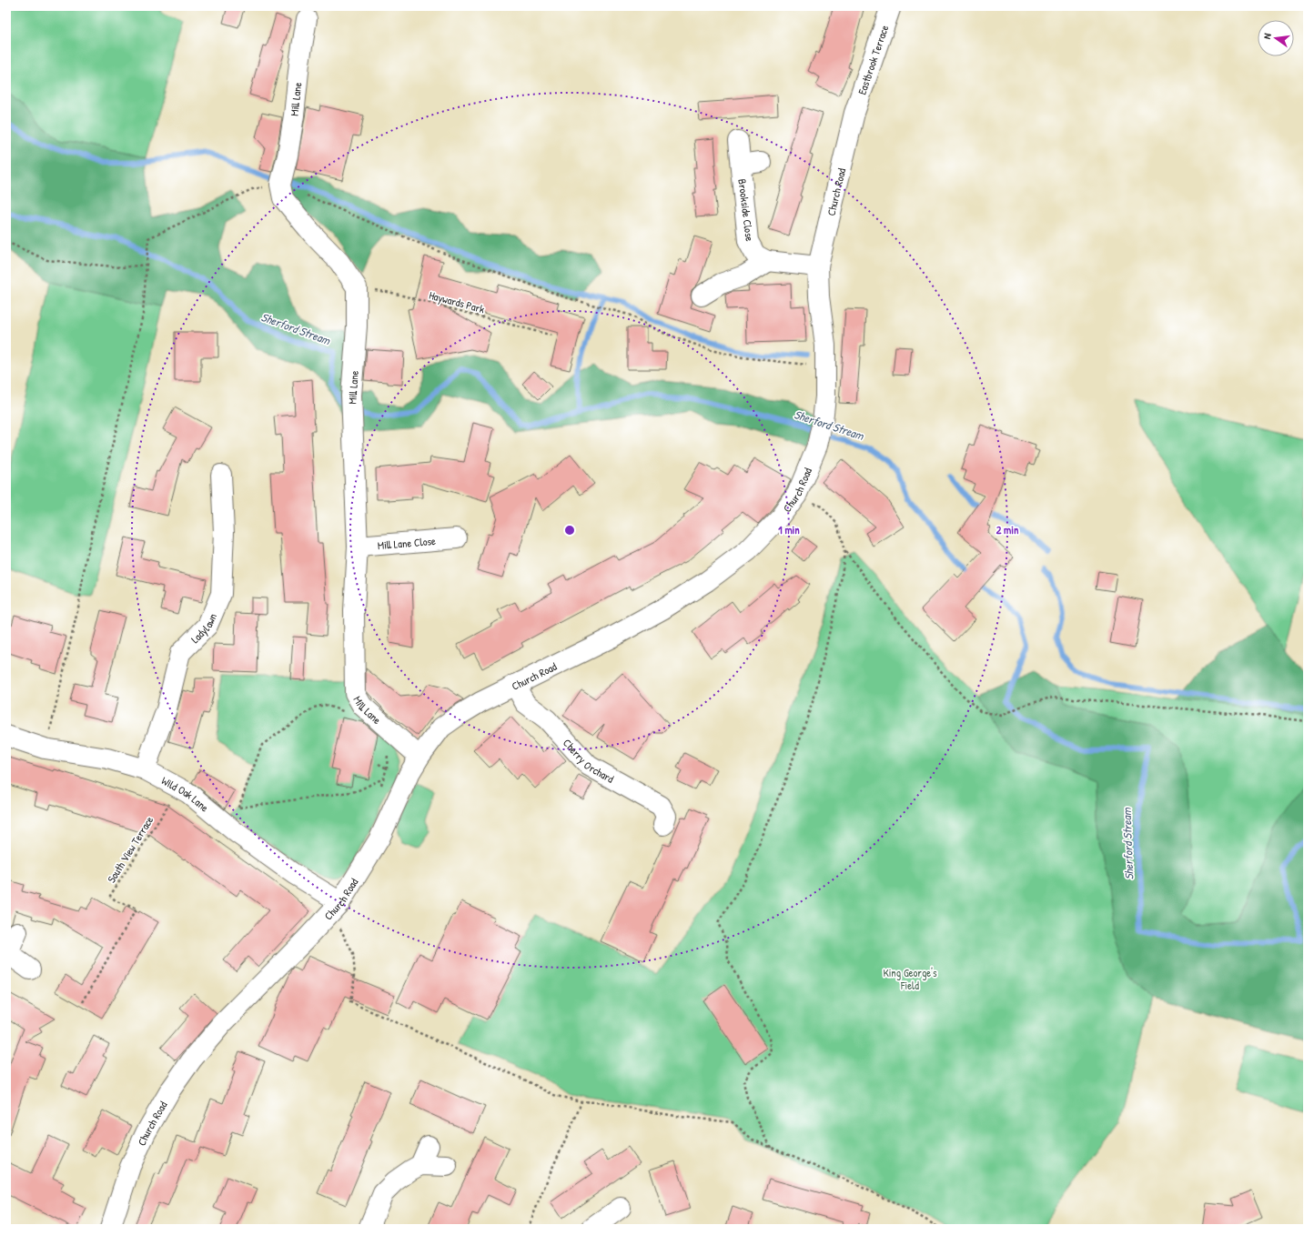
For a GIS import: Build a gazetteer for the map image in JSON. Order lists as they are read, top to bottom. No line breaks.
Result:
{"streets":{"street":["Eastbrook Terrace","Mill Lane","Church Road","Brookside Close","Mill Lane Close","Ladylawn","Cherry Orchard","Wild Oak Lane"],"path":["Haywards Park","South View Terrace"]},"crossings":[["Eastbrook Terrace","Church Road"],["Mill Lane","Church Road"],["Mill Lane","Haywards Park"],["Mill Lane","Mill Lane Close"],["Church Road","Brookside Close"],["Church Road","Cherry Orchard"],["Church Road","Wild Oak Lane"],["Ladylawn","Wild Oak Lane"],["Wild Oak Lane","South View Terrace"]],"water":["Sherford Stream"],"parks":["King George's Field"],"north":"left","rings":["1 min","2 min"]}
